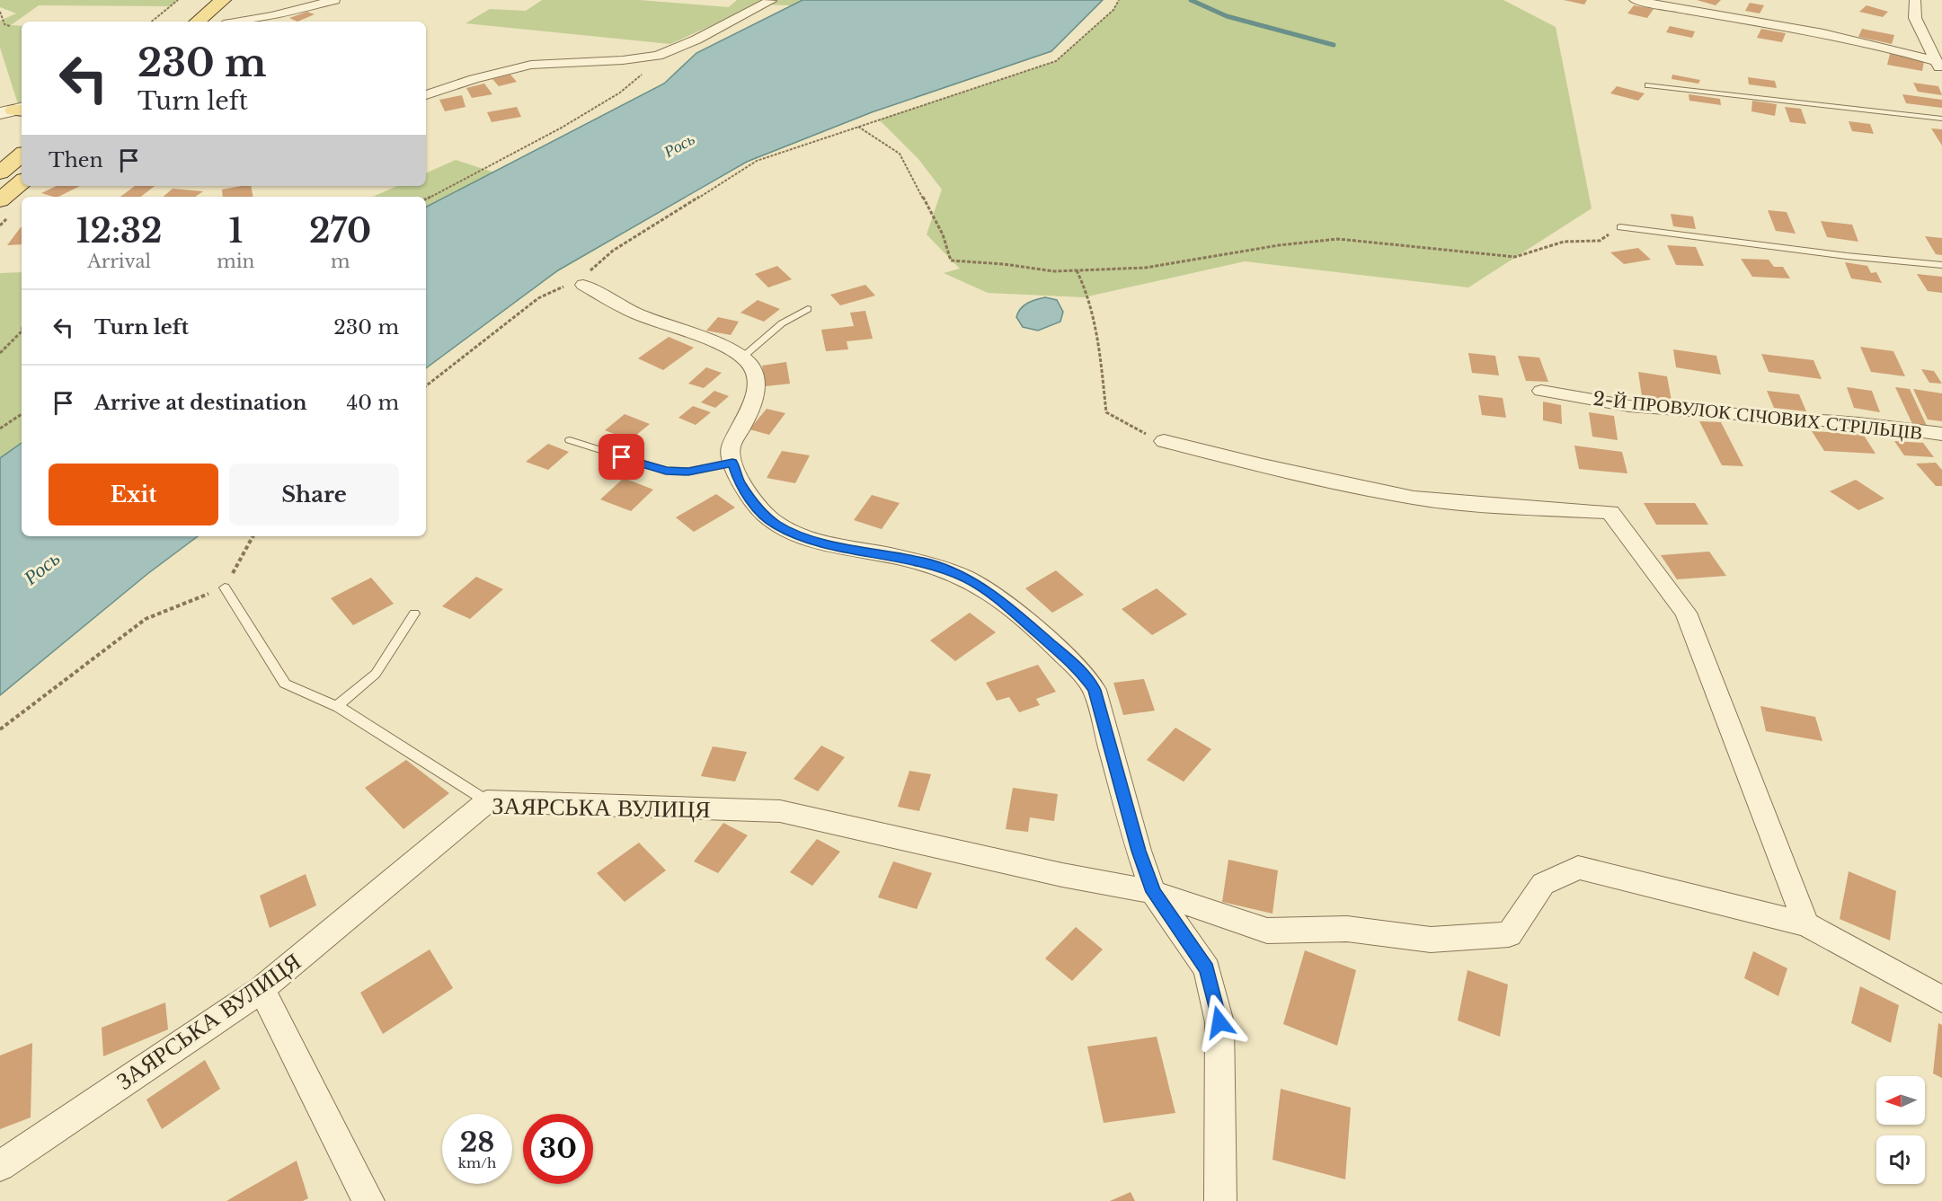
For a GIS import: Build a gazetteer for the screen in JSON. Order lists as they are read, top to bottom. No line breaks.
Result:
{"streets":{"street":["2-Й ПРОВУЛОК СІЧОВИХ СТРІЛЬЦІВ","ЗАЯРСЬКА ВУЛИЦЯ"]},"water":["Рось"],"north":"left","page":{"turn":["230 m","Turn left"],"then":"Then","eta":["12:32","Arrival","1","min","270","m"],"list":[{"name":"Turn left","value":"230 m"},{"name":"Arrive at destination","value":"40 m"}],"buttons":["Exit","Share"],"speed":"28 km/h","limit":"30"}}
